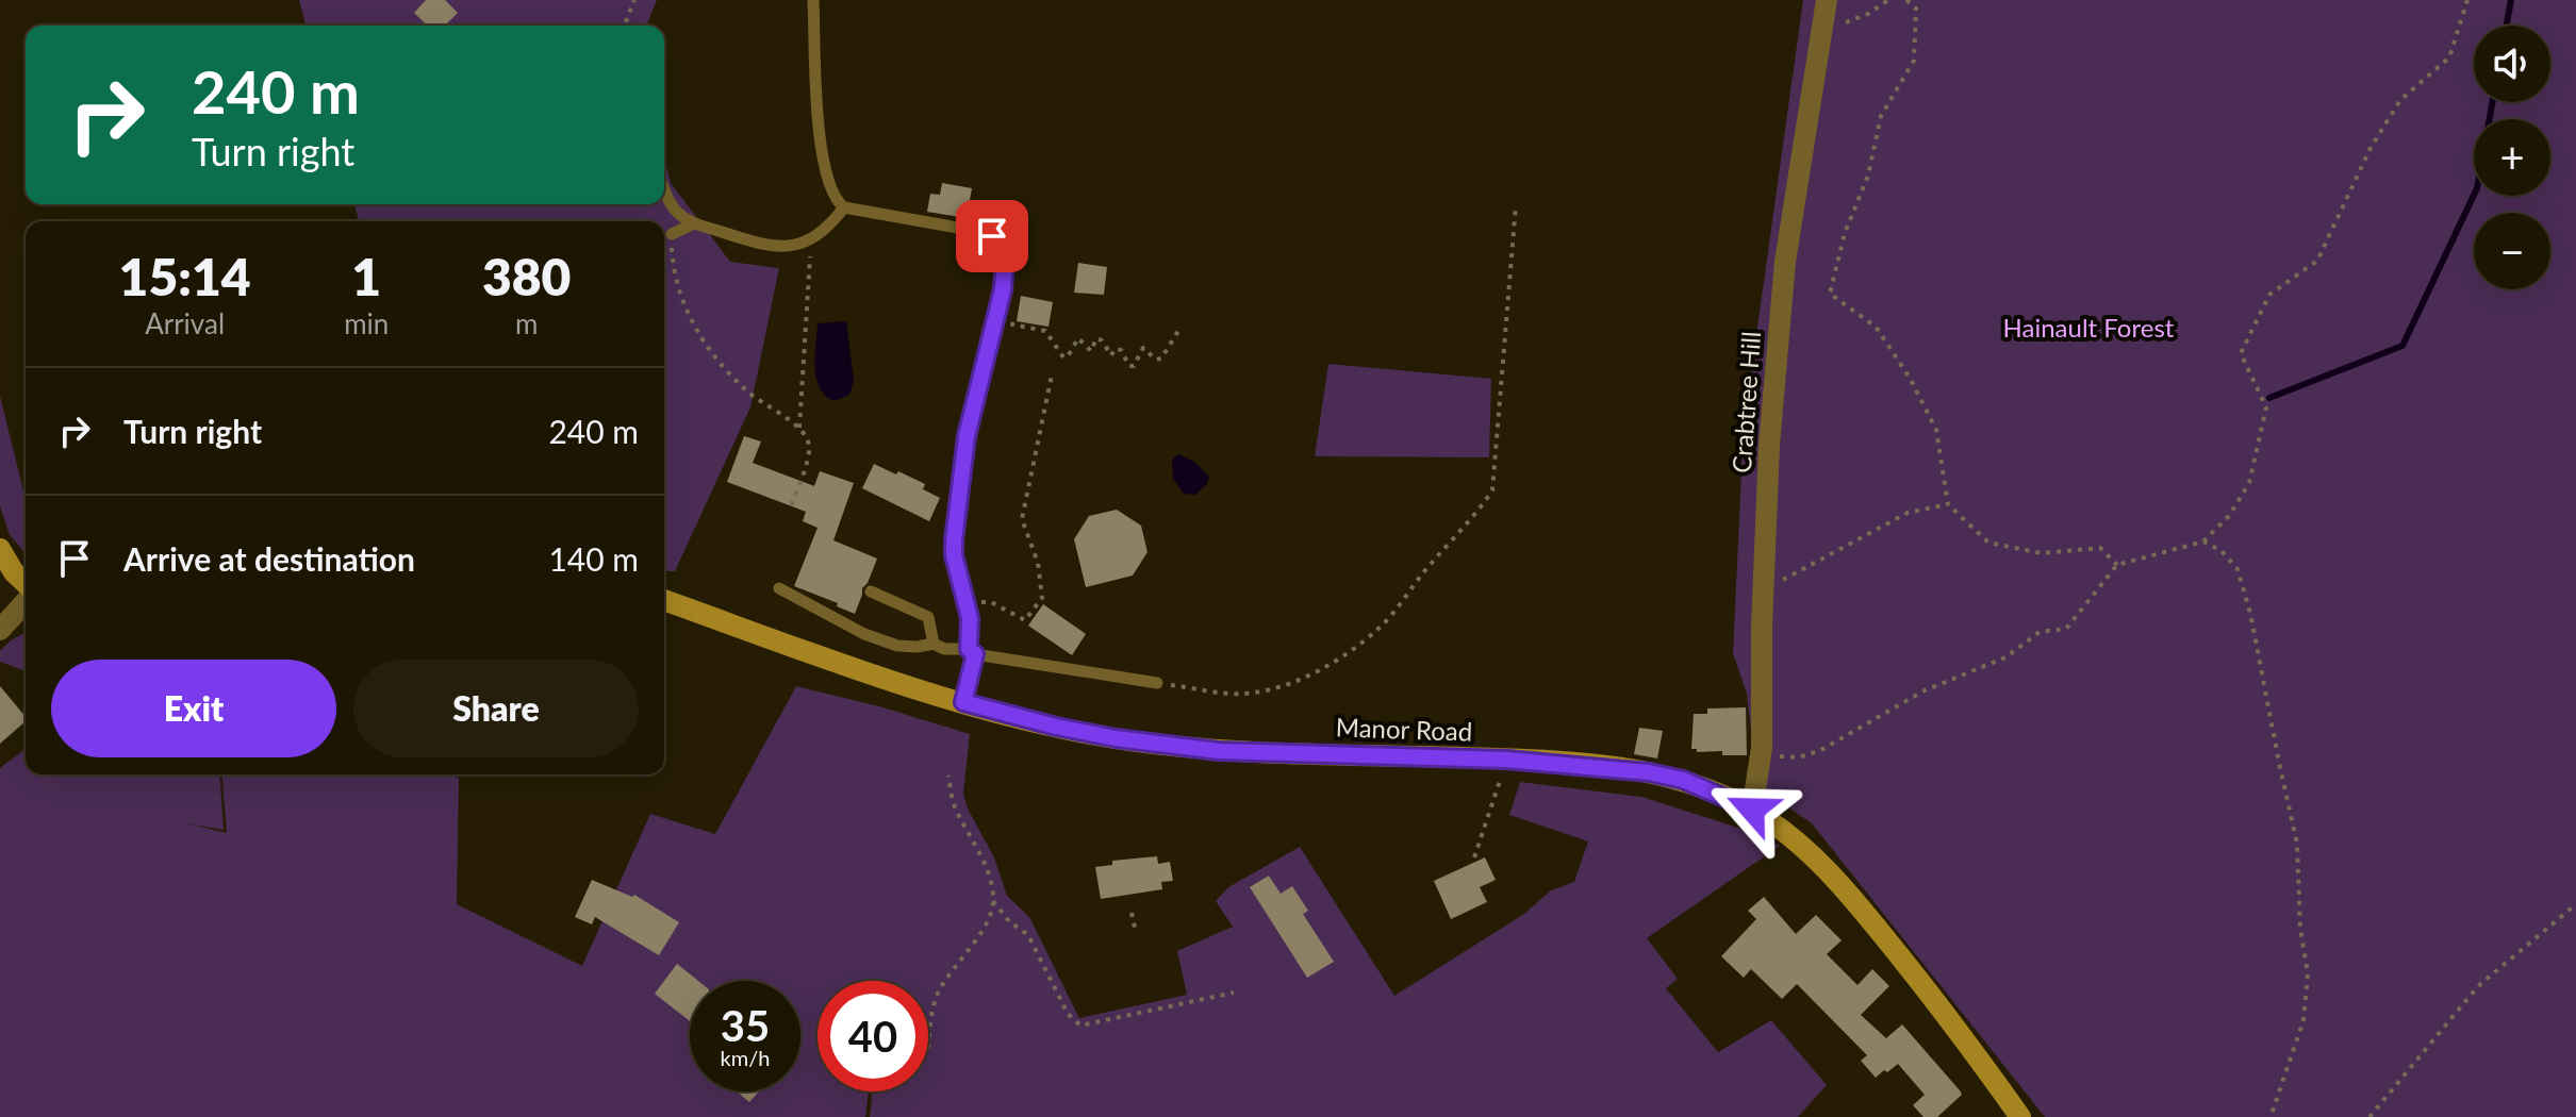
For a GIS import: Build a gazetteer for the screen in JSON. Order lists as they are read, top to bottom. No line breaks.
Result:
{"streets":{"street":["Crabtree Hill","Manor Road"]},"crossings":[["Crabtree Hill","Manor Road"]],"parks":["Hainault Forest"],"page":{"map_buttons":["+","−"],"turn":["240 m","Turn right"],"eta":["15:14","Arrival","1","min","380","m"],"list":[{"name":"Turn right","value":"240 m"},{"name":"Arrive at destination","value":"140 m"}],"buttons":["Exit","Share"],"speed":"35 km/h","limit":"40"}}
